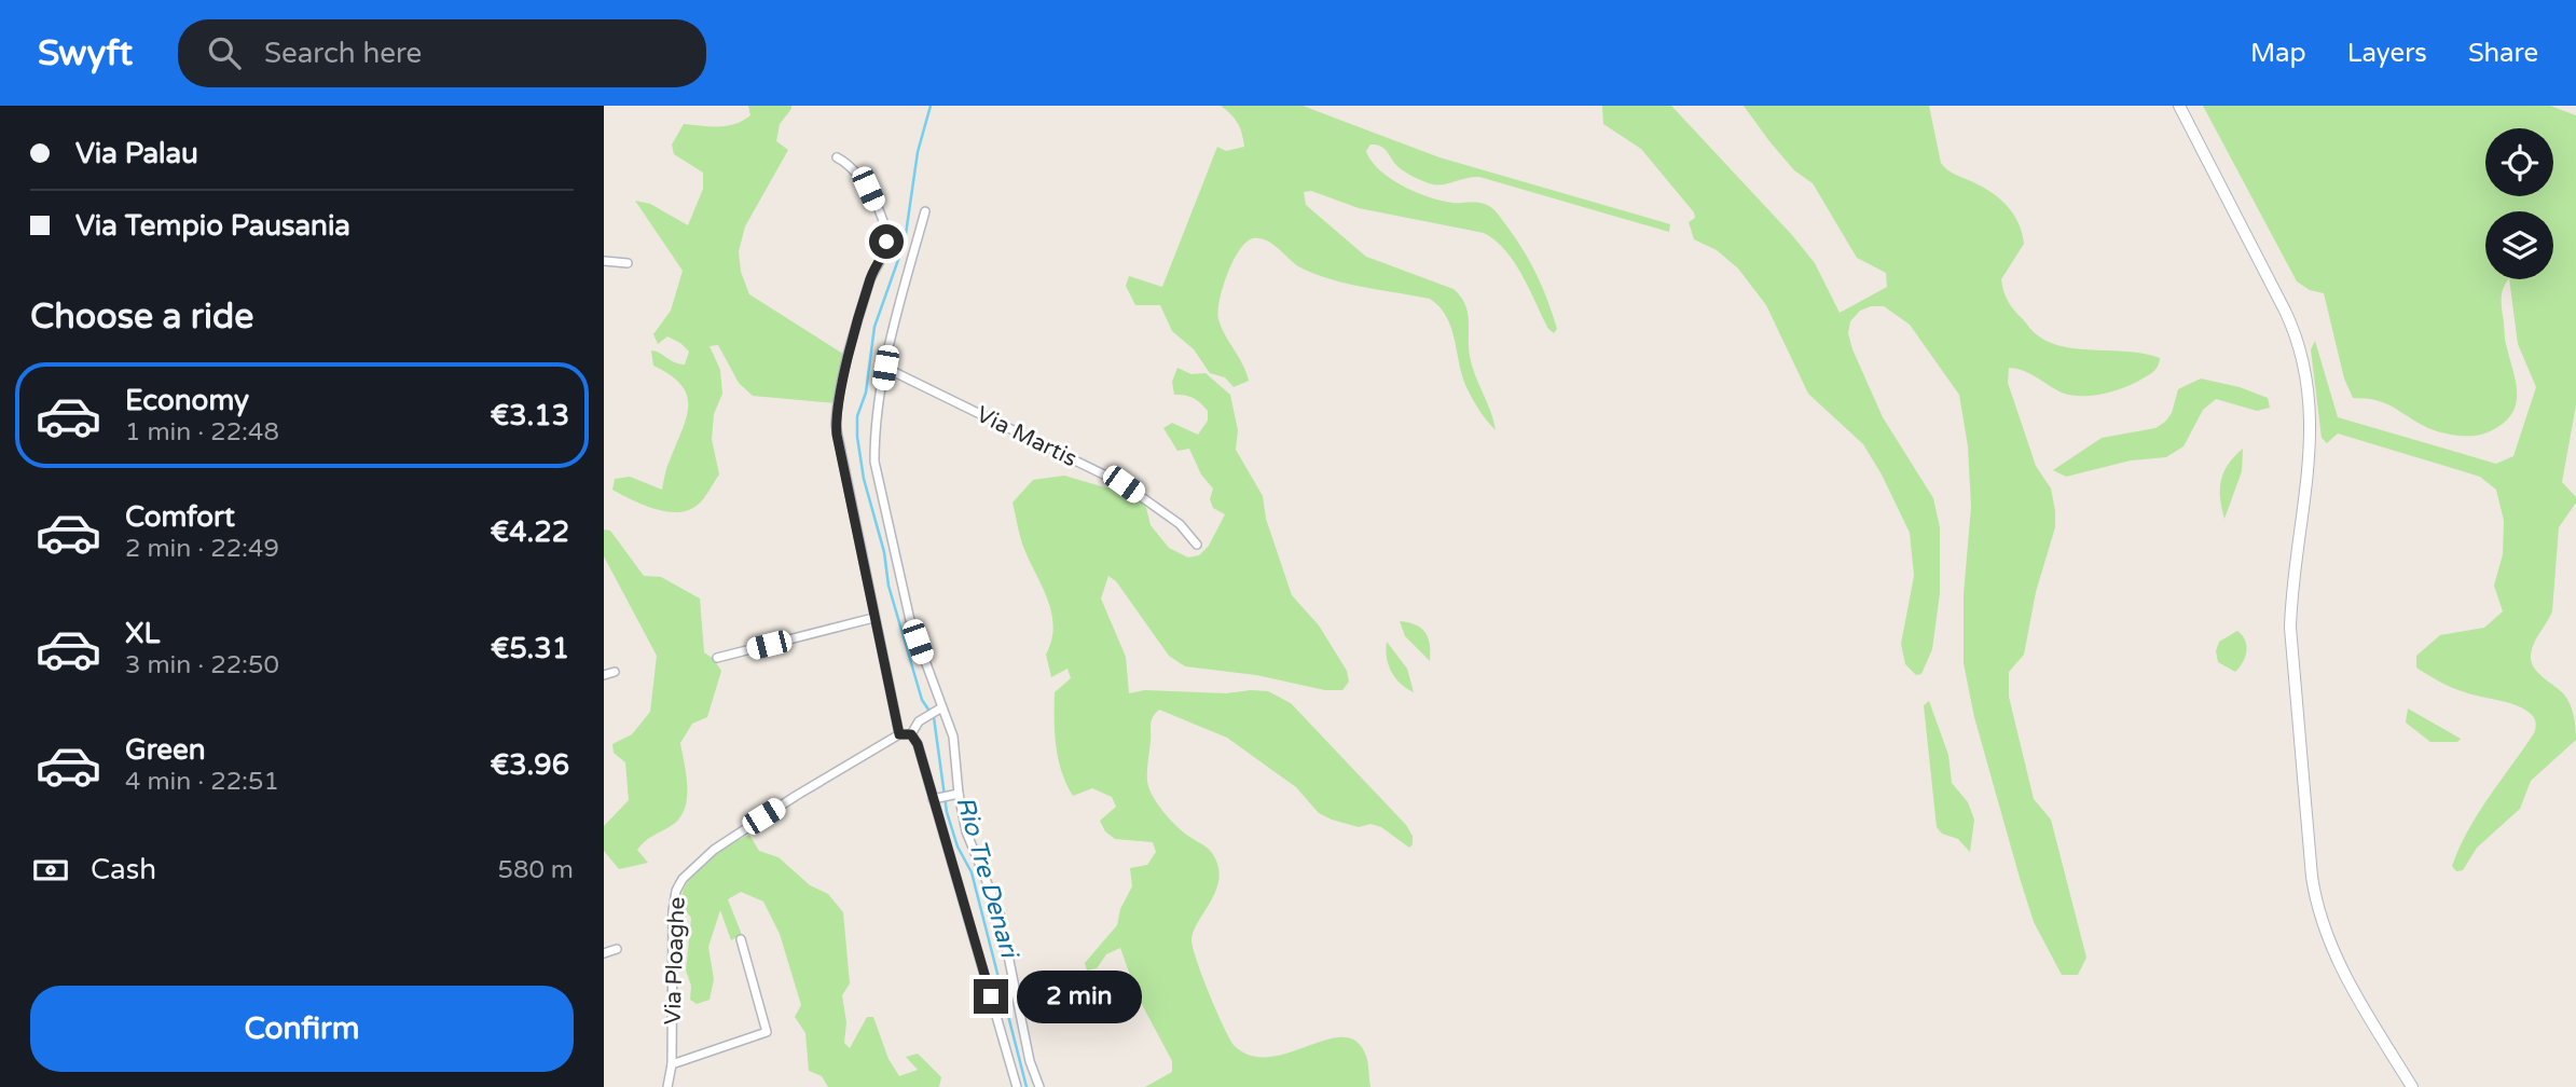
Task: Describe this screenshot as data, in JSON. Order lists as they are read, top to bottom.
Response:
{
  "streets": {
    "street": ["Via Martis", "Via Ploaghe"]
  },
  "water": ["Rio Tre Denari"],
  "page": {
    "header": "Swyft",
    "search": "Search here",
    "nav": ["Map", "Layers", "Share"],
    "banner": ["Via Palau", "Via Tempio Pausania"],
    "heading": "Choose a ride",
    "list": [
      {
        "name": "Economy",
        "note": "1 min · 22:48",
        "value": "€3.13"
      },
      {
        "name": "Comfort",
        "note": "2 min · 22:49",
        "value": "€4.22"
      },
      {
        "name": "XL",
        "note": "3 min · 22:50",
        "value": "€5.31"
      },
      {
        "name": "Green",
        "note": "4 min · 22:51",
        "value": "€3.96"
      }
    ],
    "pay": ["Cash", "580 m"],
    "buttons": "Confirm",
    "bubble": "2 min"
  }
}
